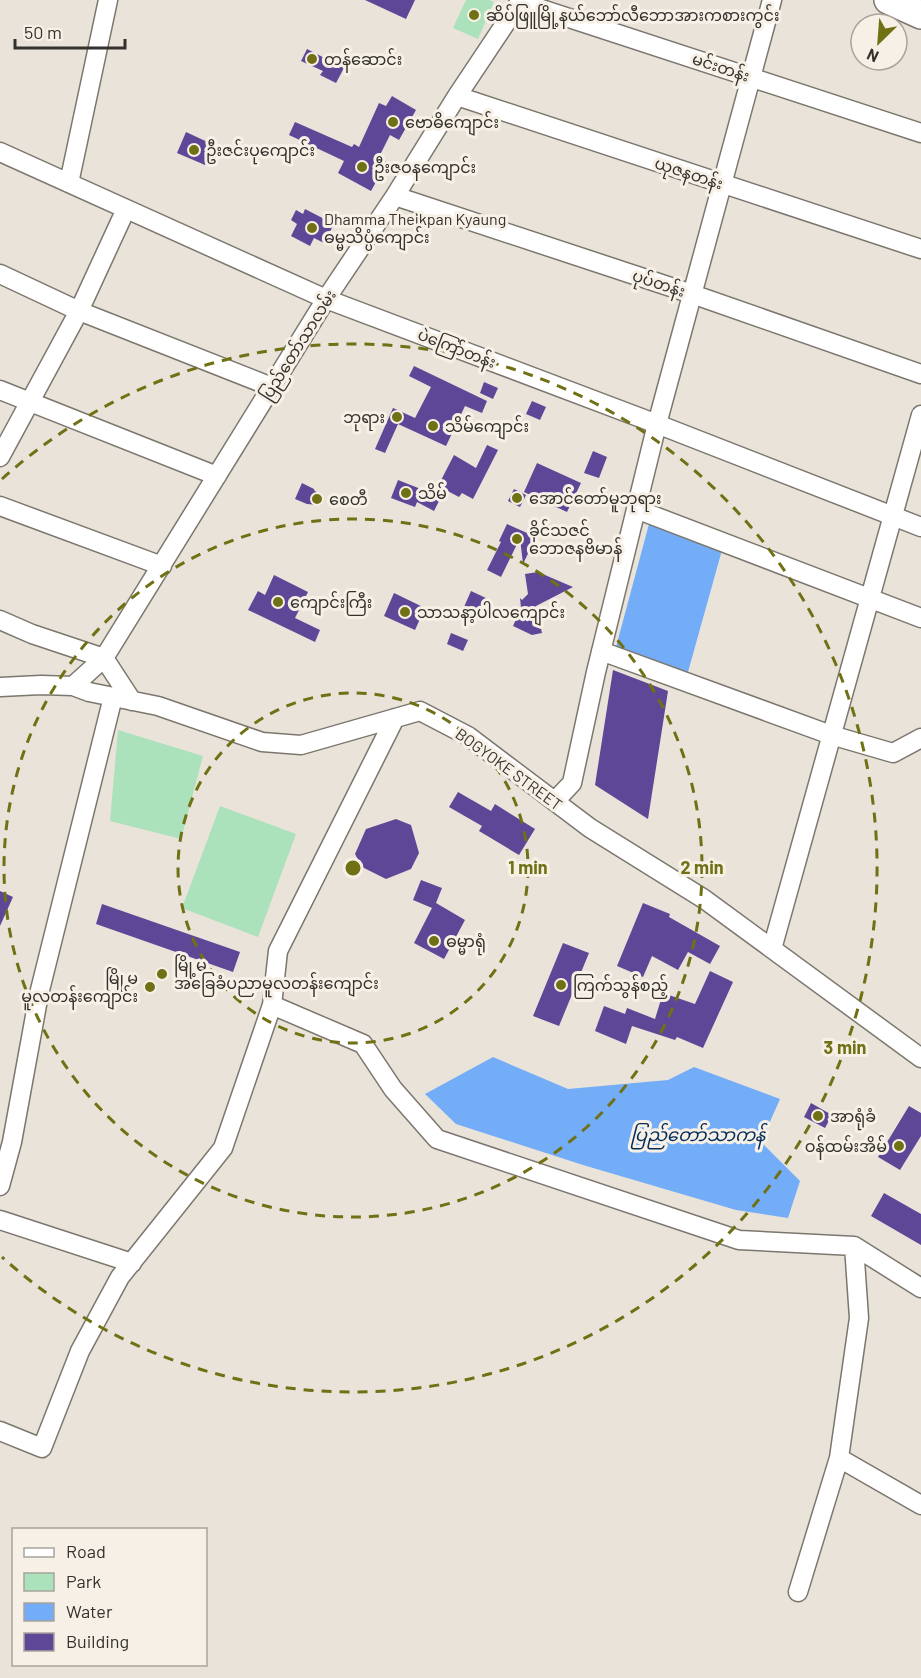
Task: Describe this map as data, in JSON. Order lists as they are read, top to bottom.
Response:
{
  "streets": {
    "street": [
      "မင်းတန်း",
      "ယုဇနတန်း",
      "ပုပ်တန်း",
      "ပြည်တော်သာလမ်း",
      "ပဲကြော်တန်း",
      "BOGYOKE STREET"
    ]
  },
  "crossings": [
    ["မင်းတန်း", "ပြည်တော်သာလမ်း"],
    ["ယုဇနတန်း", "ပြည်တော်သာလမ်း"],
    ["ပုပ်တန်း", "ပြည်တော်သာလမ်း"],
    ["ပြည်တော်သာလမ်း", "ပဲကြော်တန်း"],
    ["ပြည်တော်သာလမ်း", "BOGYOKE STREET"]
  ],
  "water": ["ပြည်တော်သာကန်"],
  "places": [
    "ဆိပ်ဖြူမြို့နယ်ဘော်လီဘောအားကစားကွင်း",
    "တန်ဆောင်း",
    "ဗောဓိကျောင်း",
    "ဦးဇင်းပုကျောင်း",
    "ဦးဇဝနကျောင်း",
    "Dhamma Theikpan Kyaung ဓမ္မသိပ္ပံကျောင်း",
    "ဘုရား",
    "သိမ်ကျောင်း",
    "သိမ်",
    "အောင်တော်မူဘုရား",
    "စေတီ",
    "ခိုင်သဇင် ဘောဇနဗိမာန်",
    "ကျောင်းကြီး",
    "သာသနာ့ပါလကျောင်း",
    "ဓမ္မာရုံ",
    "မြို့မ အခြေခံပညာမူလတန်းကျောင်း",
    "ကြက်သွန်စည့်",
    "မြို့မ မူလတန်းကျောင်း",
    "အာရုံခံ",
    "ဝန်ထမ်းအိမ်"
  ],
  "legend": [
    "Road",
    "Park",
    "Water",
    "Building"
  ],
  "scale_bar": "50 m",
  "north": "bottom left",
  "rings": ["1 min", "2 min", "3 min"]
}
